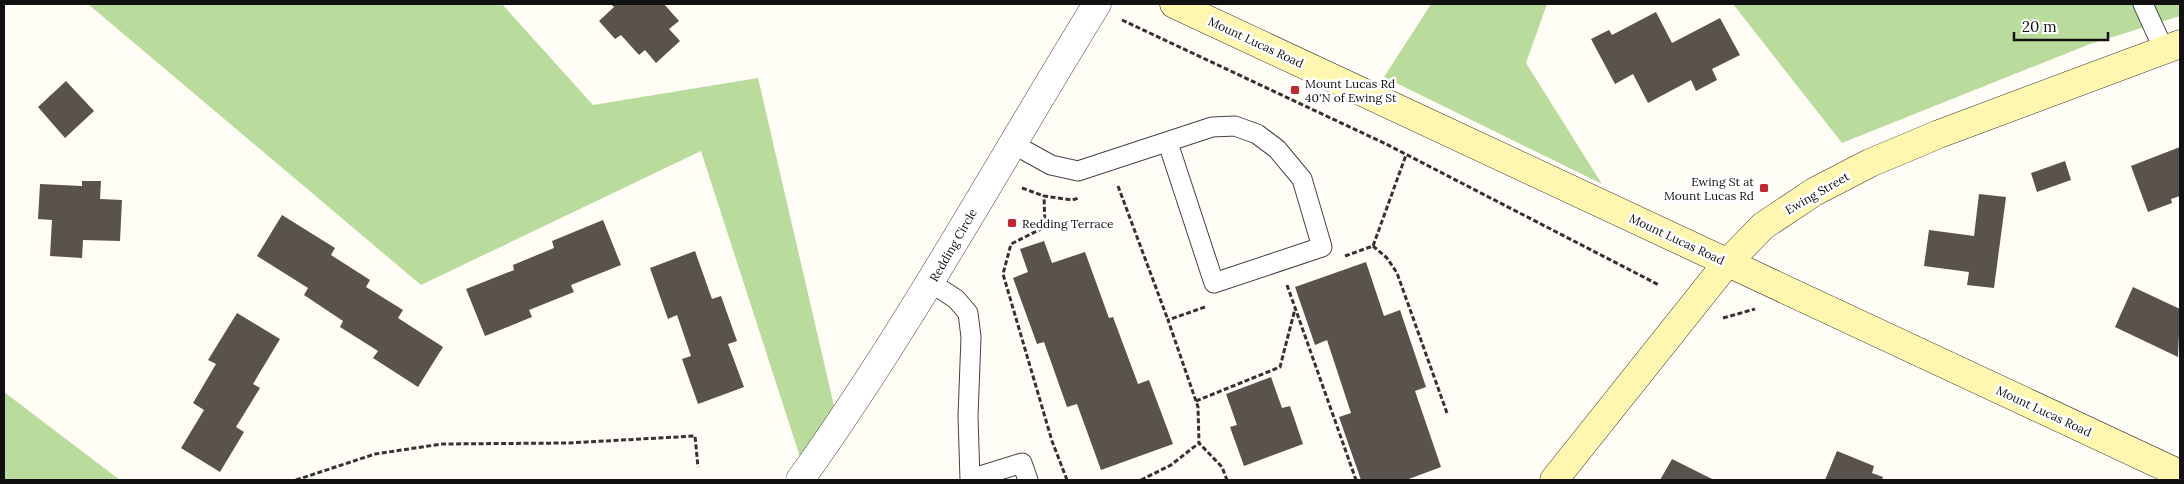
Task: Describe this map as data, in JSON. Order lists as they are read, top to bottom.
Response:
{
  "streets": {
    "street": ["Mount Lucas Road", "Ewing Street", "Redding Circle"]
  },
  "crossings": [
    ["Mount Lucas Road", "Ewing Street"]
  ],
  "places": {
    "transit": ["Mount Lucas Rd 40'N of Ewing St", "Ewing St at Mount Lucas Rd", "Redding Terrace"]
  },
  "scale_bar": "20 m"
}
